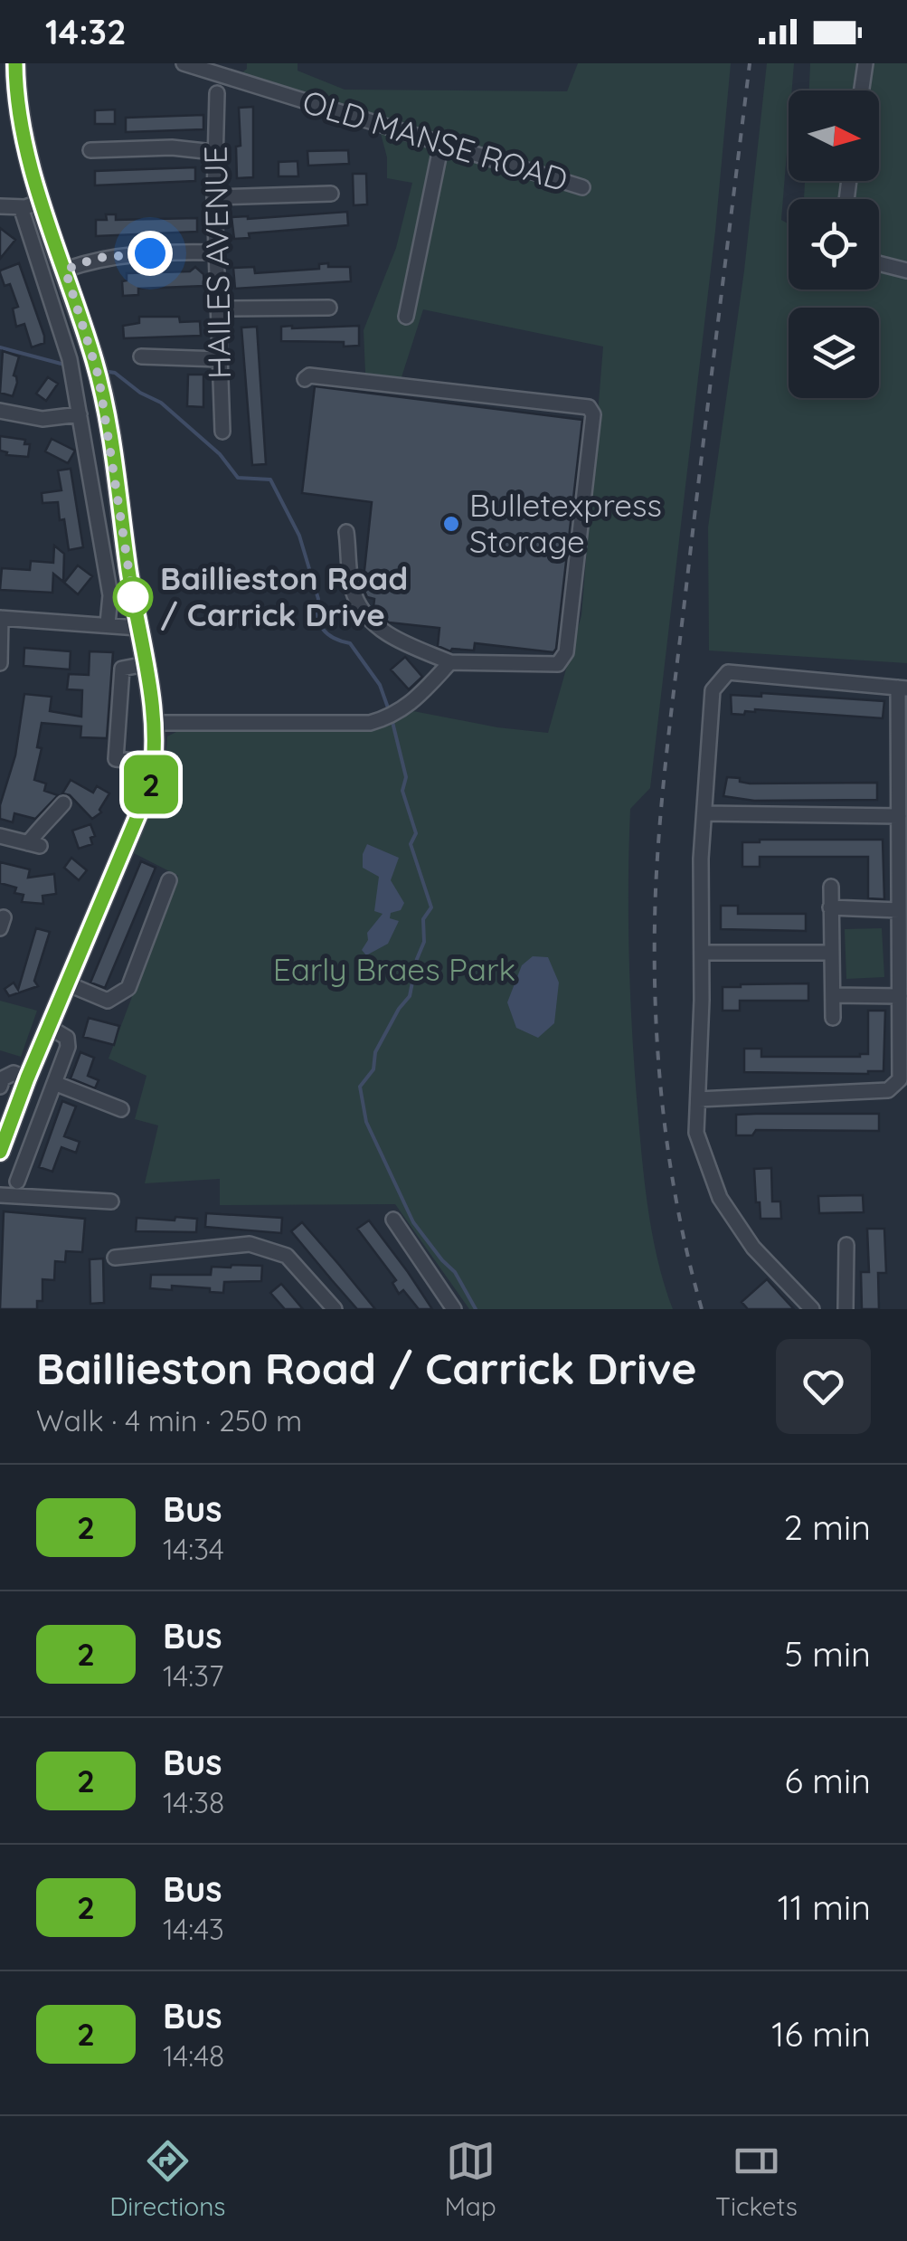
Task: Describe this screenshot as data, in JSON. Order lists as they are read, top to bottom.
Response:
{
  "streets": {
    "street": ["OLD MANSE ROAD", "HAILES AVENUE"]
  },
  "parks": ["Early Braes Park"],
  "places": ["Bulletexpress Storage", "Baillieston Road / Carrick Drive"],
  "lines": ["bus line 2"],
  "north": "right",
  "page": {
    "status": "14:32",
    "on_map": "2",
    "heading": ["Baillieston Road / Carrick Drive", "Walk · 4 min · 250 m"],
    "list": [
      {
        "mark": "2",
        "name": "Bus",
        "note": "14:34",
        "value": "2 min"
      },
      {
        "mark": "2",
        "name": "Bus",
        "note": "14:37",
        "value": "5 min"
      },
      {
        "mark": "2",
        "name": "Bus",
        "note": "14:38",
        "value": "6 min"
      },
      {
        "mark": "2",
        "name": "Bus",
        "note": "14:43",
        "value": "11 min"
      },
      {
        "mark": "2",
        "name": "Bus",
        "note": "14:48",
        "value": "16 min"
      }
    ],
    "tabs": ["Directions", "Map", "Tickets"]
  }
}
